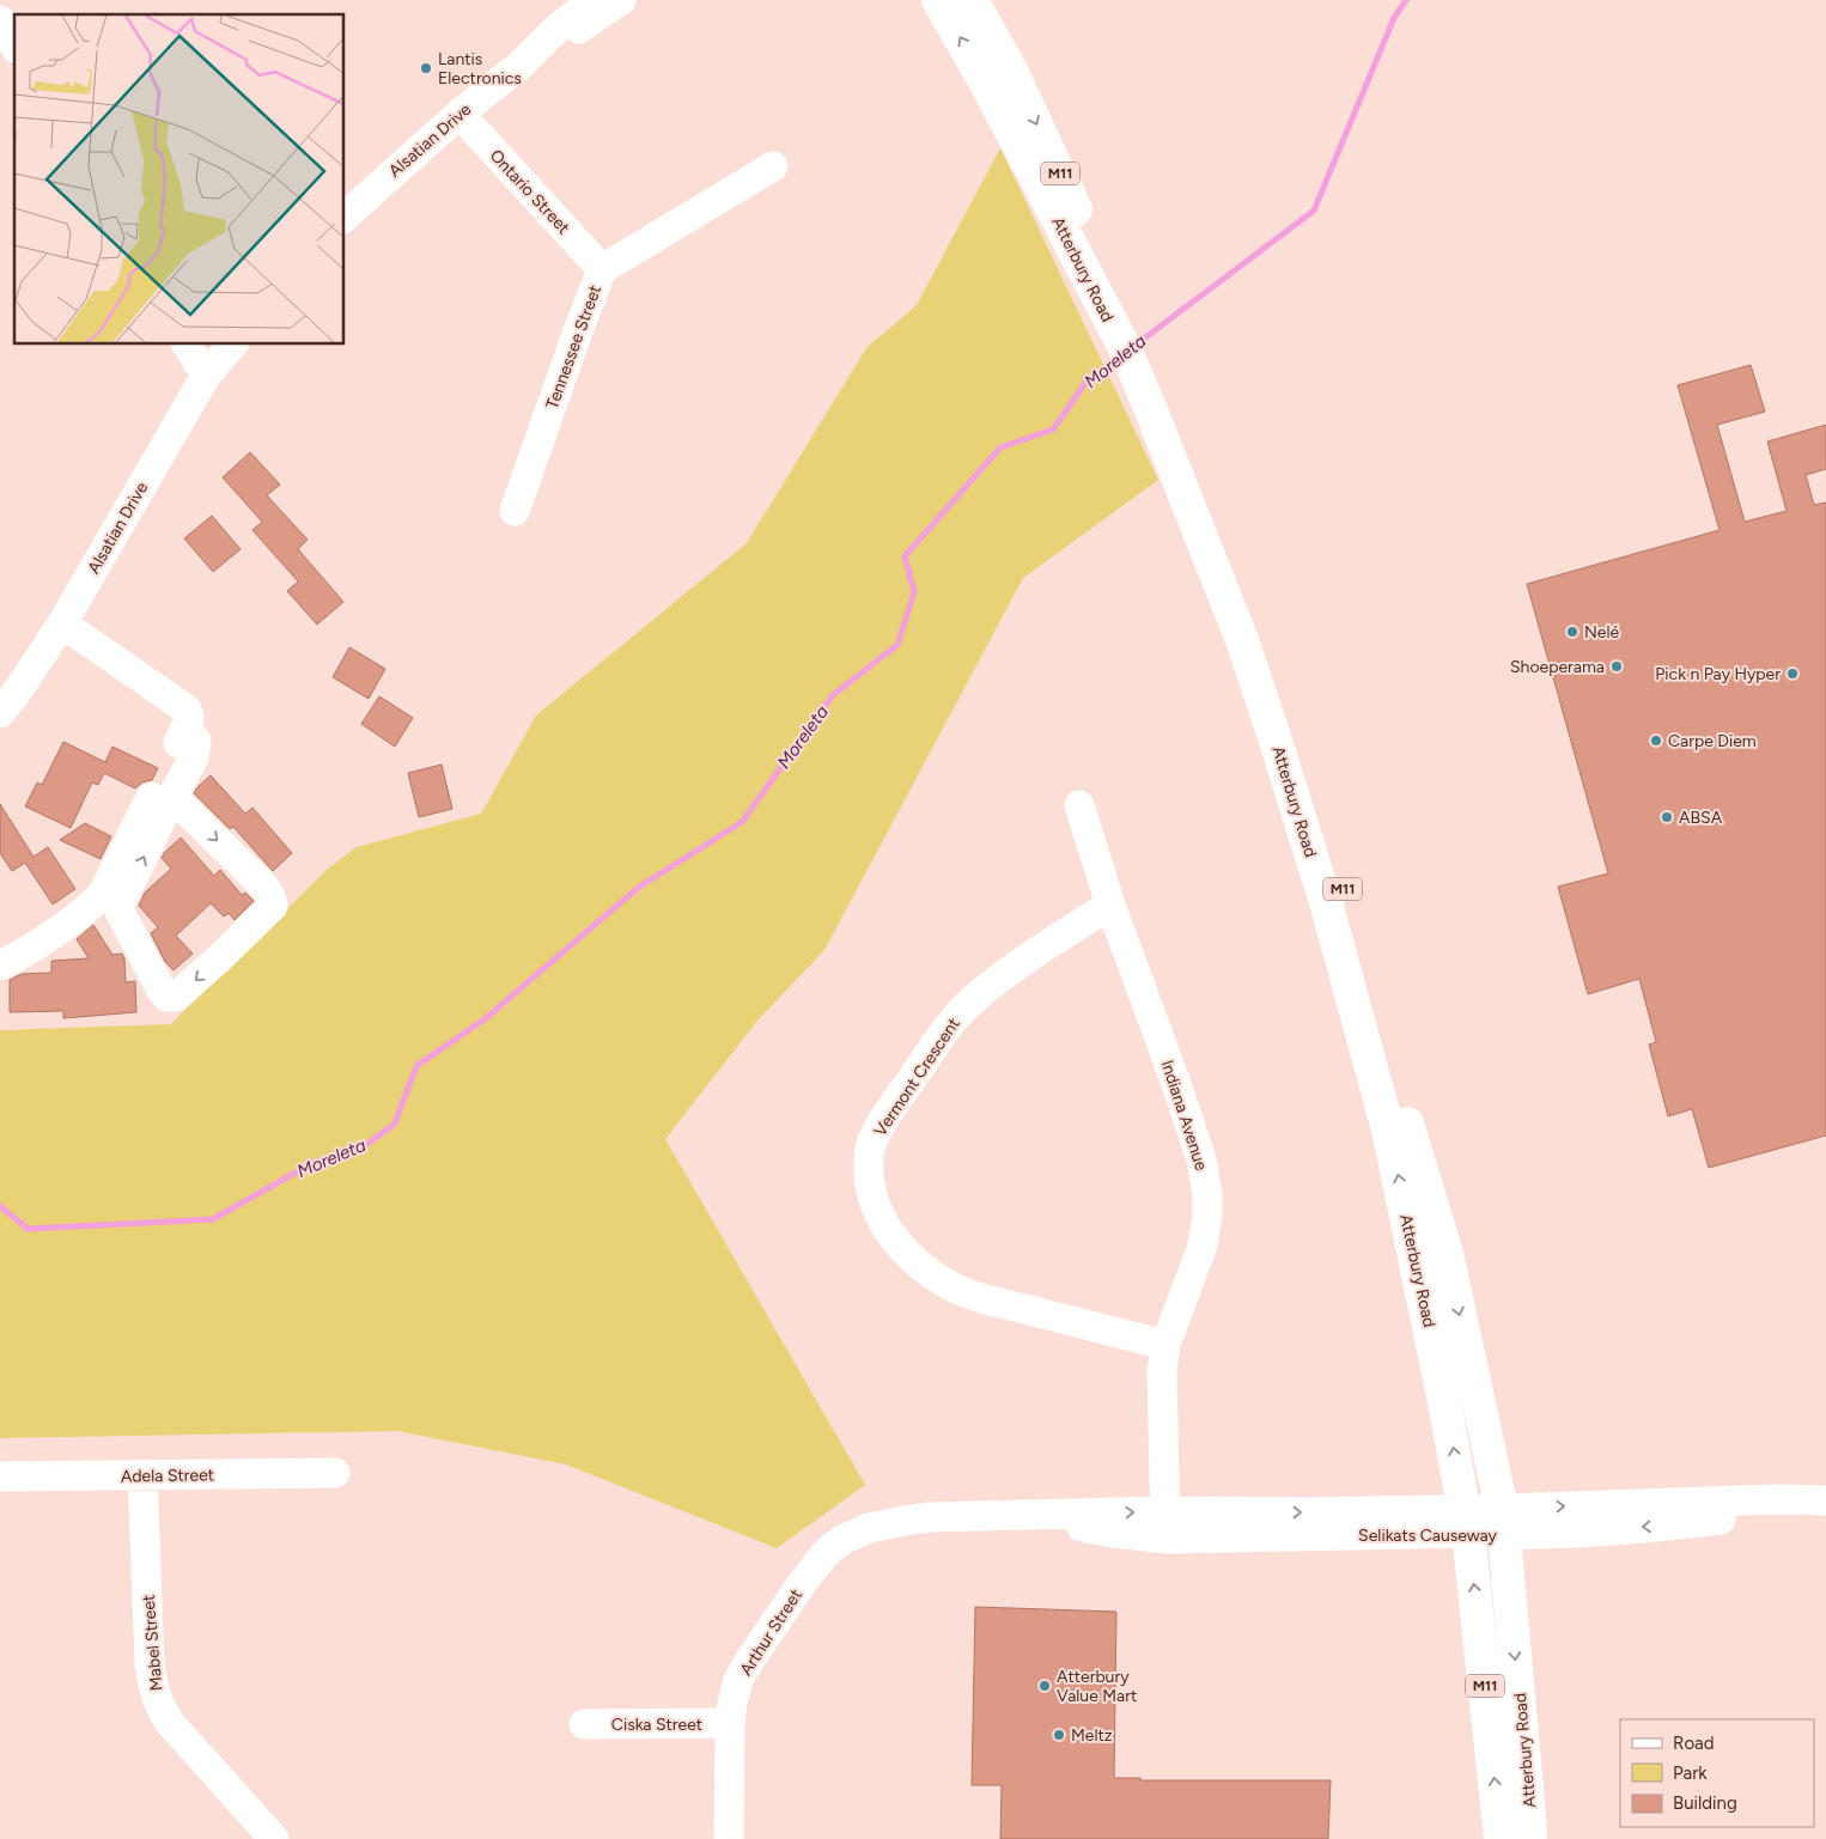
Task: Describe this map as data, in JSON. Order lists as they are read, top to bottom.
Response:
{
  "streets": {
    "main road": ["M11", "Atterbury Road"],
    "street": [
      "Alsatian Drive",
      "Ontario Street",
      "Tennessee Street",
      "Vermont Crescent",
      "Indiana Avenue",
      "Adela Street",
      "Selikats Causeway",
      "Arthur Street",
      "Mabel Street",
      "Ciska Street"
    ]
  },
  "crossings": [
    ["Alsatian Drive", "Ontario Street"],
    ["Ontario Street", "Tennessee Street"],
    ["Atterbury Road", "Selikats Causeway"],
    ["Vermont Crescent", "Indiana Avenue"],
    ["Indiana Avenue", "Selikats Causeway"],
    ["Adela Street", "Mabel Street"],
    ["Selikats Causeway", "Arthur Street"],
    ["Arthur Street", "Ciska Street"]
  ],
  "water": ["Moreleta"],
  "places": [
    "Lantis Electronics",
    "Nelé",
    "Shoeperama",
    "Pick n Pay Hyper",
    "Carpe Diem",
    "ABSA",
    "Atterbury Value Mart",
    "Meltz"
  ],
  "legend": ["Road", "Park", "Building"]
}
